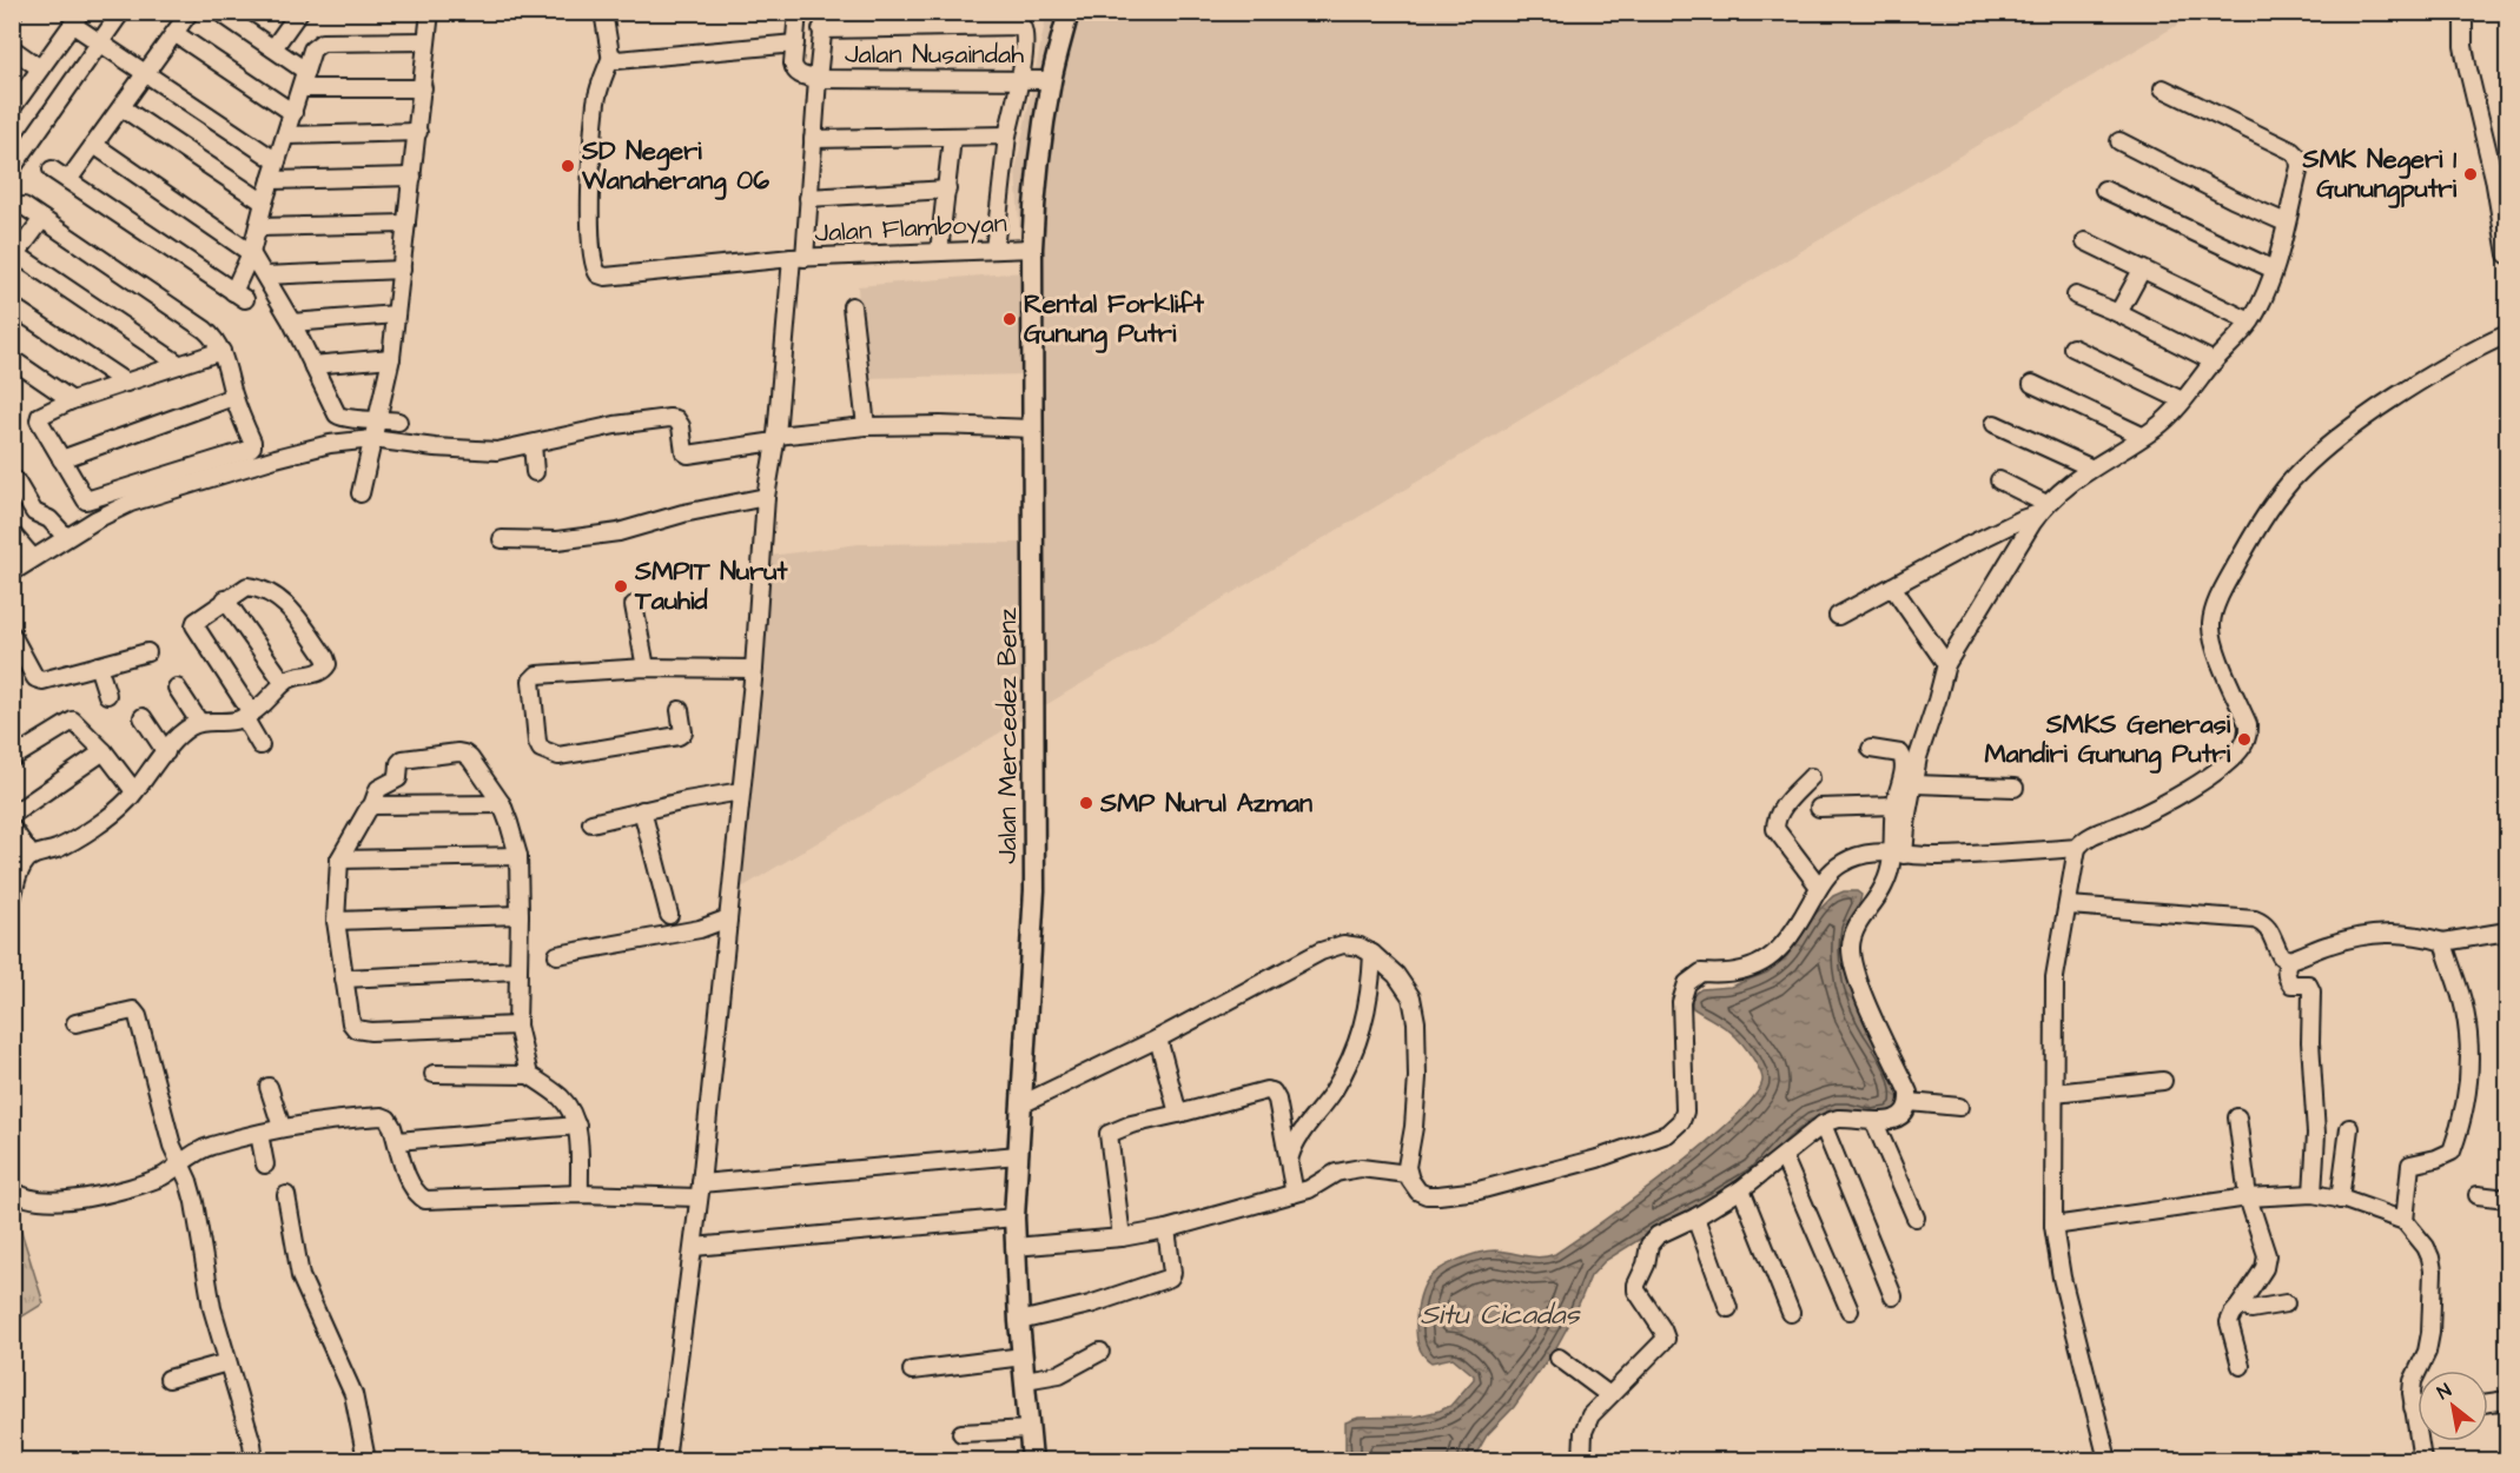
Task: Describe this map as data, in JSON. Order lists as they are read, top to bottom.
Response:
{
  "streets": {
    "main road": ["Jalan Mercedez Benz"],
    "street": ["Jalan Nusaindah", "Jalan Flamboyan"]
  },
  "crossings": [
    ["Jalan Nusaindah", "Jalan Mercedez Benz"],
    ["Jalan Flamboyan", "Jalan Mercedez Benz"]
  ],
  "water": ["Situ Cicadas"],
  "places": [
    "SD Negeri Wanaherang 06",
    "SMK Negeri 1 Gunungputri",
    "Rental Forklift Gunung Putri",
    "SMPIT Nurut Tauhid",
    "SMKS Generasi Mandiri Gunung Putri",
    "SMP Nurul Azman"
  ],
  "north": "top left"
}
